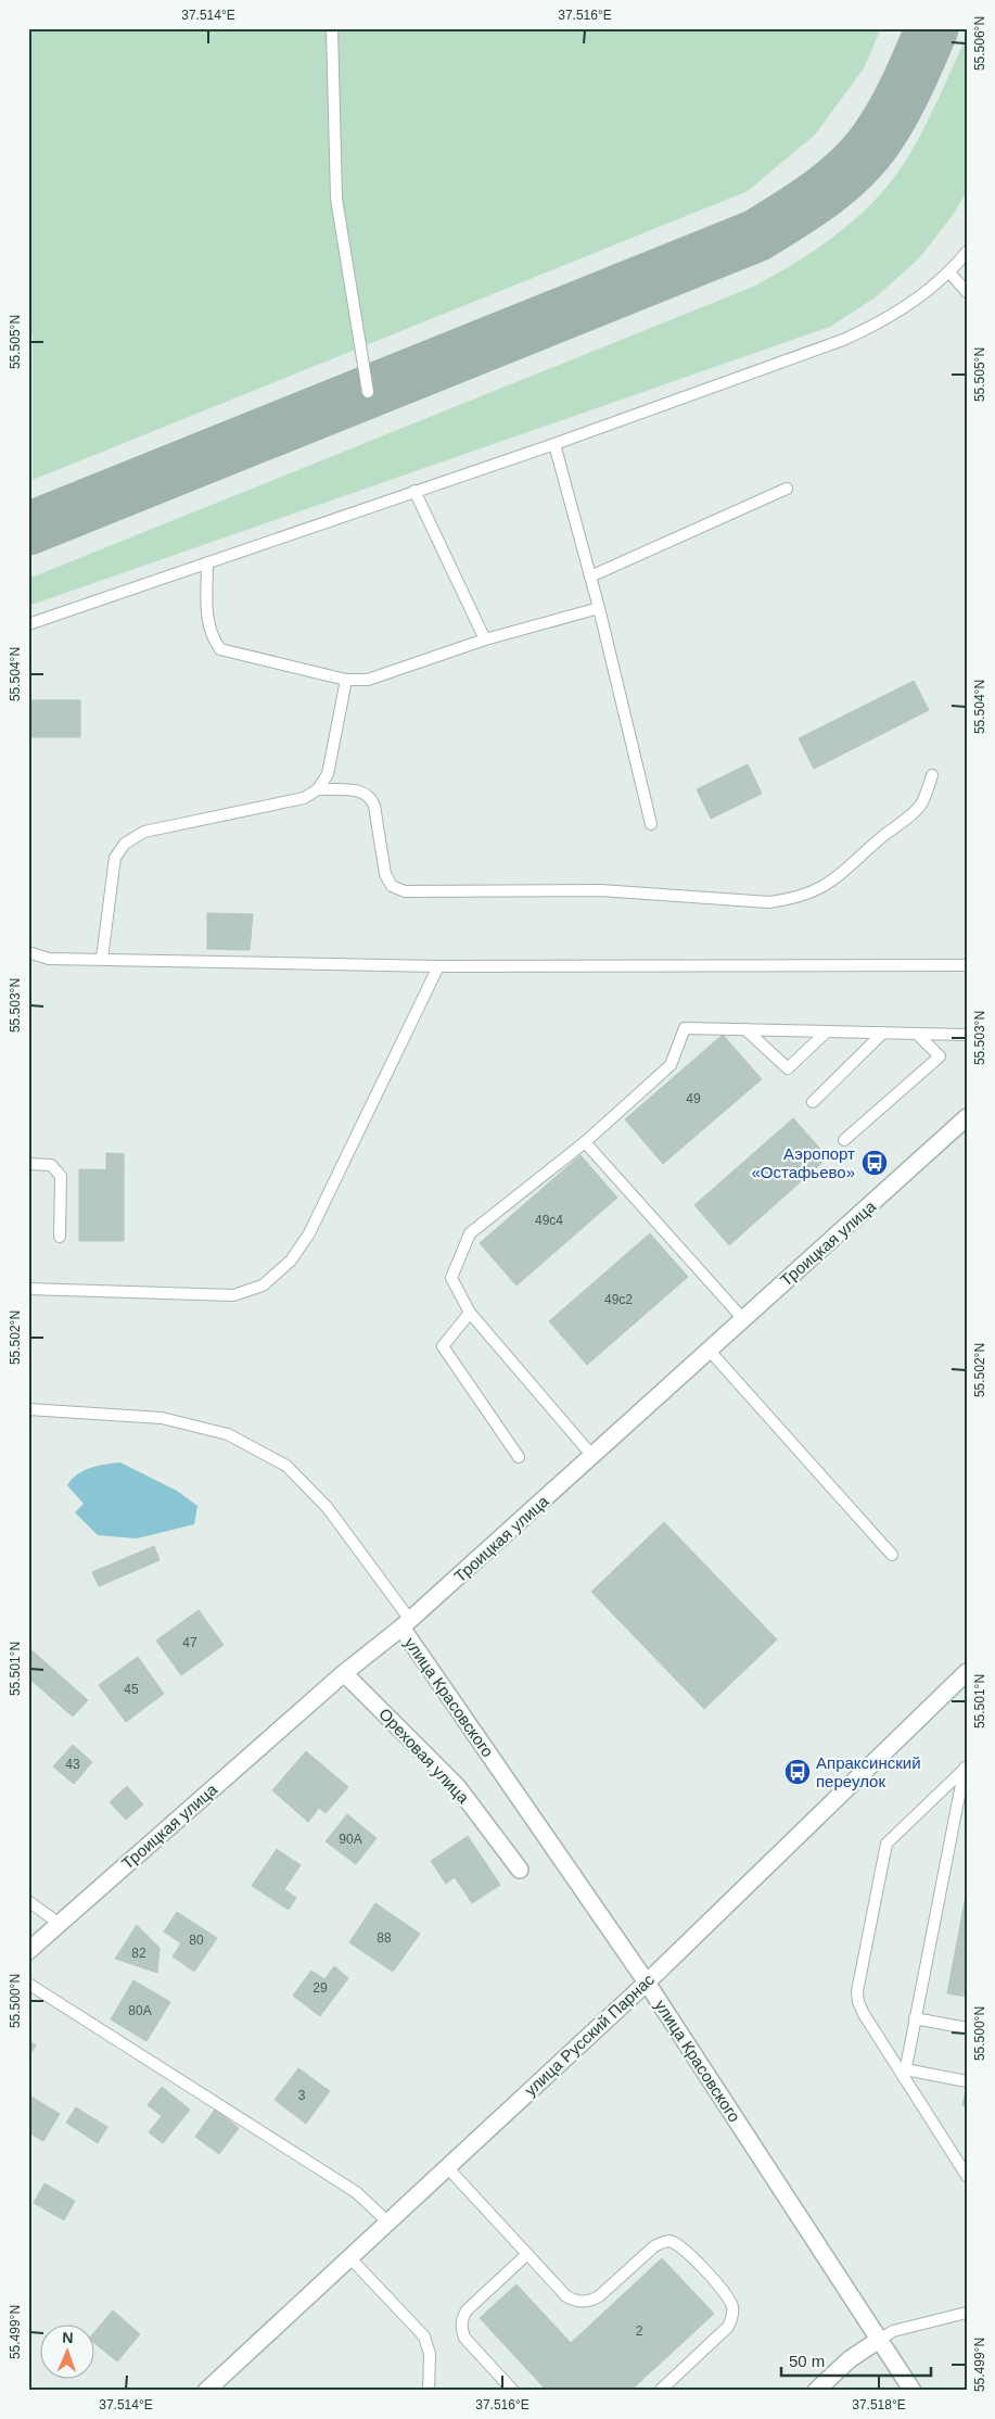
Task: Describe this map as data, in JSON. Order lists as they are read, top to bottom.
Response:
{
  "streets": {
    "street": [
      "Троицкая улица",
      "улица Красовского",
      "Ореховая улица",
      "улица Русский Парнас"
    ]
  },
  "crossings": [
    ["Троицкая улица", "улица Красовского"],
    ["Троицкая улица", "Ореховая улица"],
    ["улица Красовского", "улица Русский Парнас"]
  ],
  "places": {
    "bus stop": ["Аэропорт «Остафьево»", "Апраксинский переулок"]
  },
  "house_numbers": [
    "49",
    "49с4",
    "49с2",
    "47",
    "45",
    "43",
    "90А",
    "88",
    "80",
    "82",
    "29",
    "80А",
    "3",
    "2"
  ],
  "scale_bar": "50 m",
  "north": "top",
  "coordinates": [
    "37.514°E",
    "37.516°E",
    "55.506°N",
    "55.505°N",
    "55.504°N",
    "55.503°N",
    "55.502°N",
    "55.501°N",
    "55.500°N",
    "55.499°N",
    "37.518°E"
  ]
}
